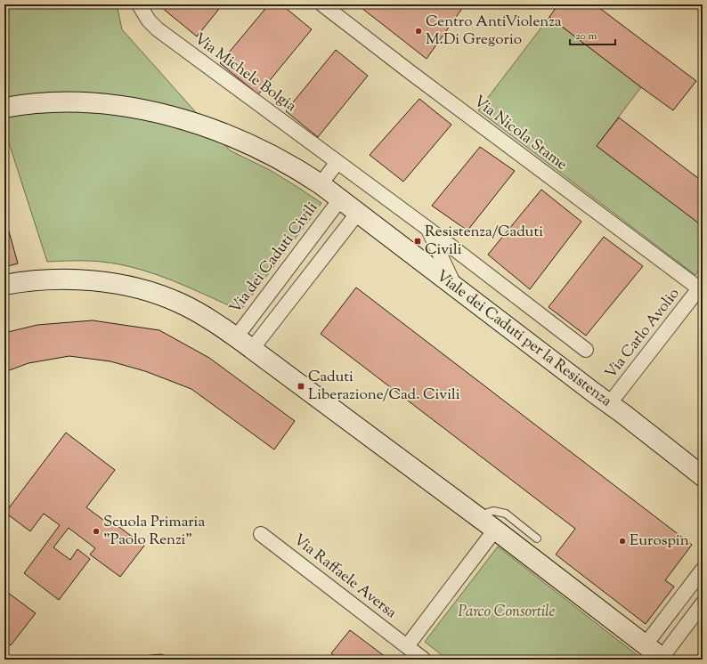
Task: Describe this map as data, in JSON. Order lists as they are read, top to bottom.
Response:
{
  "streets": {
    "street": [
      "Via Michele Bolgia",
      "Via Nicola Stame",
      "Via dei Caduti Civili",
      "Via Carlo Avolio",
      "Viale dei Caduti per la Resistenza",
      "Via Raffaele Aversa"
    ]
  },
  "crossings": [
    ["Via Michele Bolgia", "Viale dei Caduti per la Resistenza"],
    ["Via Nicola Stame", "Via Carlo Avolio"],
    ["Via dei Caduti Civili", "Viale dei Caduti per la Resistenza"],
    ["Via Carlo Avolio", "Viale dei Caduti per la Resistenza"]
  ],
  "parks": ["Parco Consortile"],
  "places": {
    "other": ["Centro AntiViolenza M.Di Gregorio", "Scuola Primaria \"Paolo Renzi\"", "Eurospin"],
    "transit": ["Resistenza/Caduti Civili", "Caduti Liberazione/Cad. Civili"]
  },
  "scale_bar": "20 m"
}
